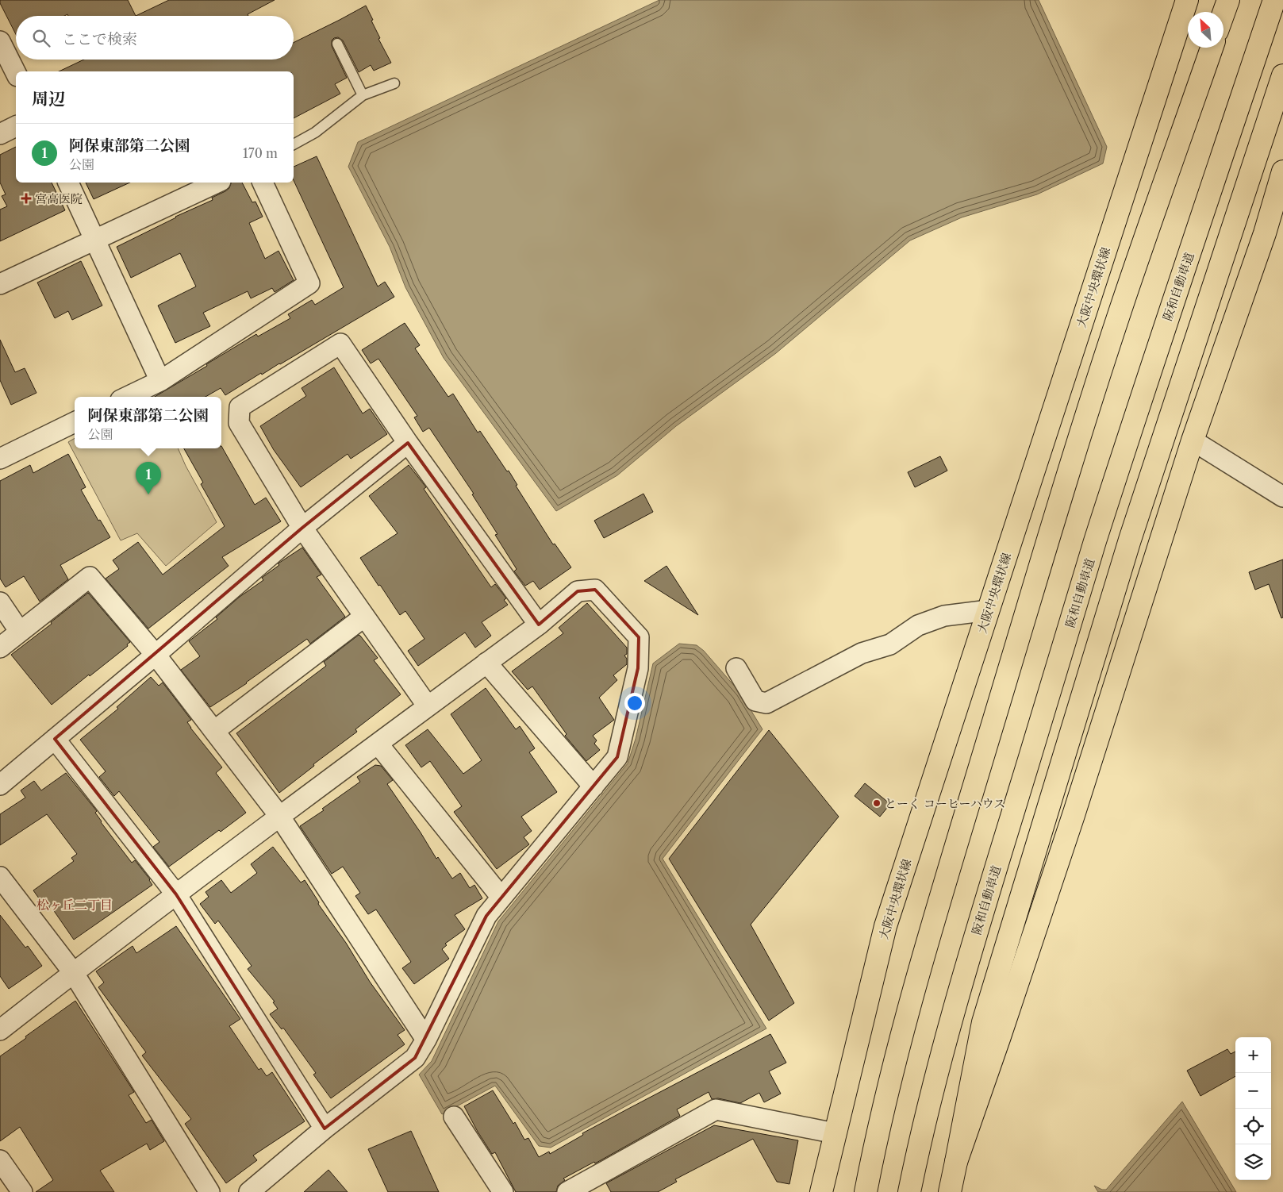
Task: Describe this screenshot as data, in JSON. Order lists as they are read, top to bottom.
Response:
{
  "streets": {
    "main road": ["阪和自動車道", "大阪中央環状線"]
  },
  "districts": ["松ヶ丘二丁目"],
  "places": {
    "health": ["宮高医院"],
    "other": ["とーく コーヒーハウス"]
  },
  "north": "top left",
  "page": {
    "search": "ここで検索",
    "heading": "周辺",
    "list": [
      {
        "mark": "1",
        "name": "阿保東部第二公園",
        "note": "公園",
        "value": "170 m"
      }
    ],
    "popup": ["阿保東部第二公園", "公園"],
    "pins": "1",
    "map_buttons": ["+", "−"]
  }
}
